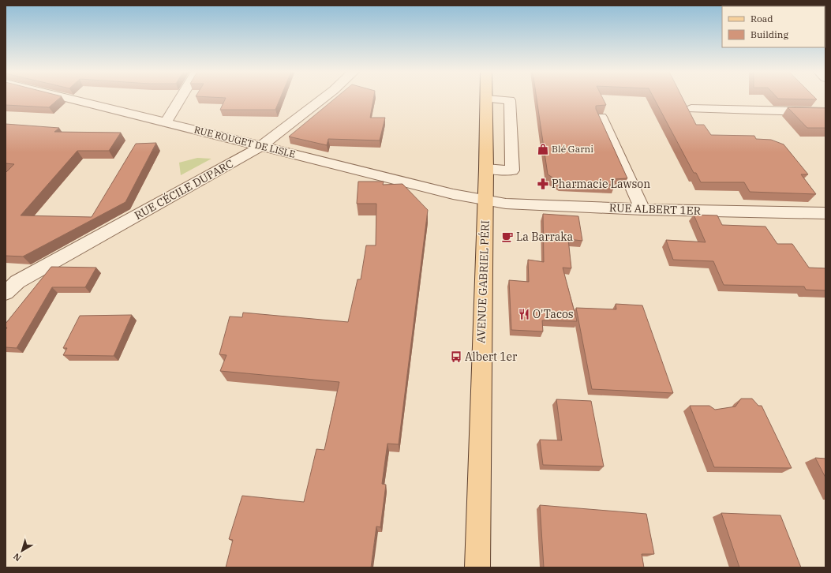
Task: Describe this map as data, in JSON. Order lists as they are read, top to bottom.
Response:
{
  "streets": {
    "main road": ["AVENUE GABRIEL PÉRI"],
    "street": ["RUE ROUGET DE LISLE", "RUE CÉCILE DUPARC", "RUE ALBERT 1ER"]
  },
  "crossings": [
    ["RUE ROUGET DE LISLE", "RUE CÉCILE DUPARC"],
    ["RUE ROUGET DE LISLE", "RUE ALBERT 1ER"],
    ["RUE ROUGET DE LISLE", "AVENUE GABRIEL PÉRI"],
    ["RUE ALBERT 1ER", "AVENUE GABRIEL PÉRI"]
  ],
  "places": {
    "shop": ["Blé Garni"],
    "pharmacy": ["Pharmacie Lawson"],
    "cafe": ["La Barraka"],
    "restaurant": ["O'Tacos"],
    "bus stop": ["Albert 1er"]
  },
  "legend": ["Road", "Building"],
  "north": "bottom left"
}
